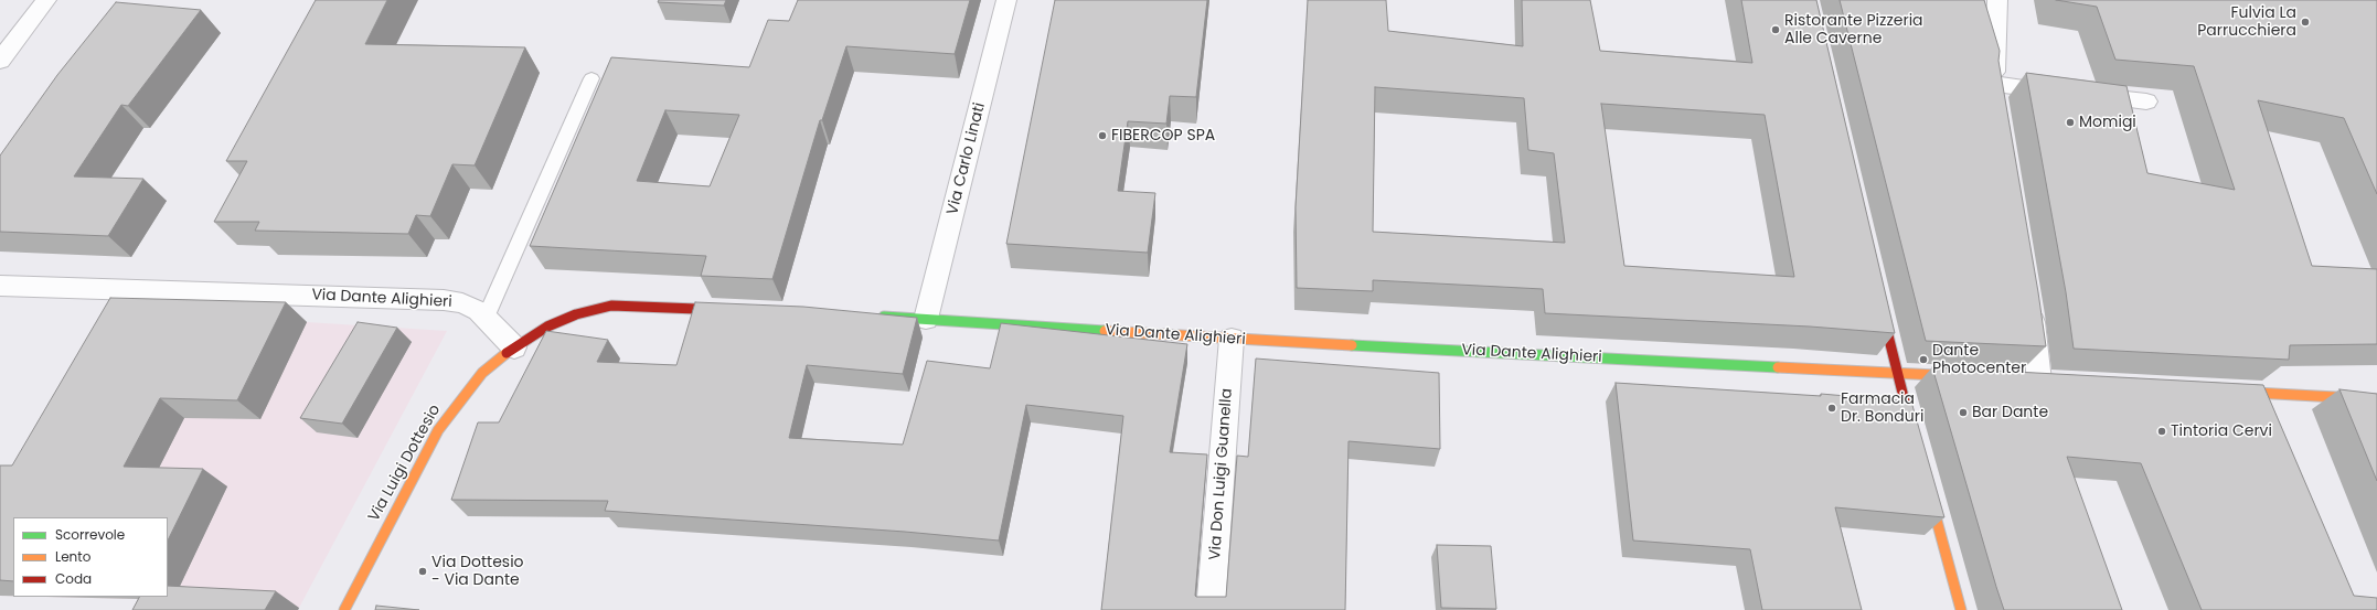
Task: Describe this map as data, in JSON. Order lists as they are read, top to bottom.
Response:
{
  "streets": {
    "main road": ["Via Dante Alighieri", "Via Luigi Dottesio"],
    "street": ["Via Carlo Linati", "Via Don Luigi Guanella"]
  },
  "crossings": [
    ["Via Carlo Linati", "Via Dante Alighieri"],
    ["Via Dante Alighieri", "Via Luigi Dottesio"],
    ["Via Dante Alighieri", "Via Don Luigi Guanella"]
  ],
  "places": [
    "Fulvia La Parrucchiera",
    "Ristorante Pizzeria Alle Caverne",
    "Momigi",
    "FIBERCOP SPA",
    "Dante Photocenter",
    "Farmacia Dr. Bonduri",
    "Bar Dante",
    "Tintoria Cervi",
    "Via Dottesio - Via Dante"
  ],
  "legend": ["Scorrevole", "Lento", "Coda"]
}
